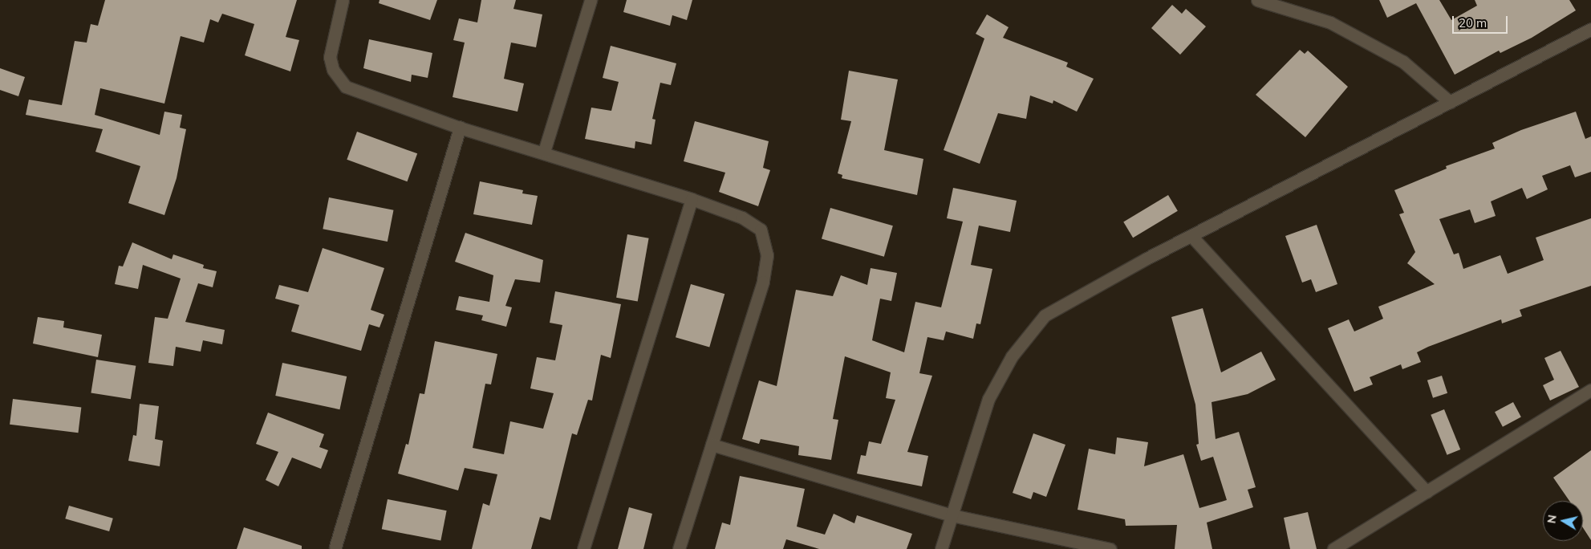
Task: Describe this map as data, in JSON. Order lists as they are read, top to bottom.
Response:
{
  "scale_bar": "20 m",
  "north": "left"
}
